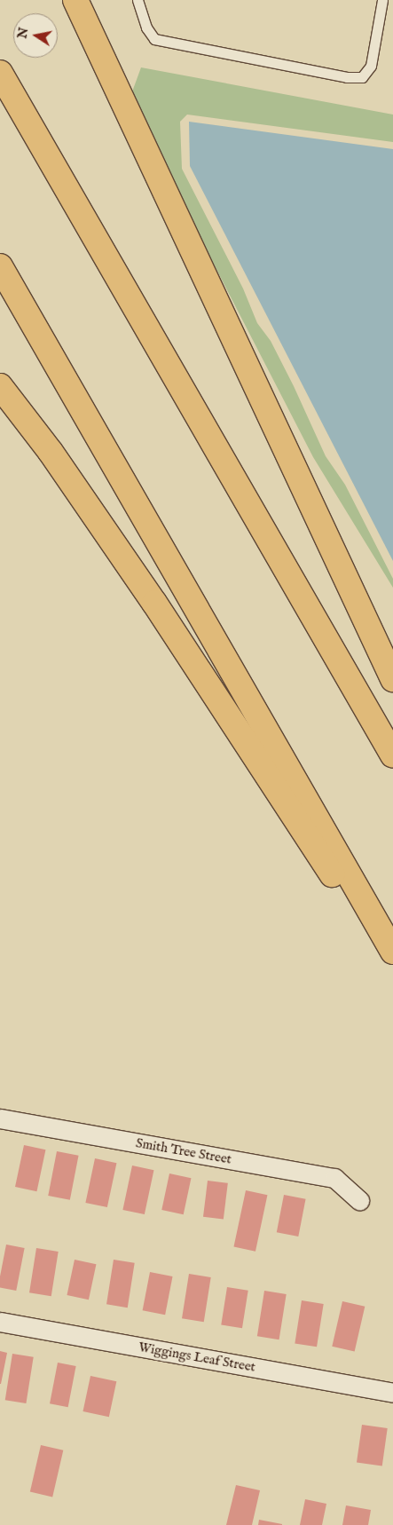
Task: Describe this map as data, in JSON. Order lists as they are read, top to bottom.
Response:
{
  "streets": {
    "street": ["Smith Tree Street", "Wiggings Leaf Street"]
  },
  "north": "left"
}
